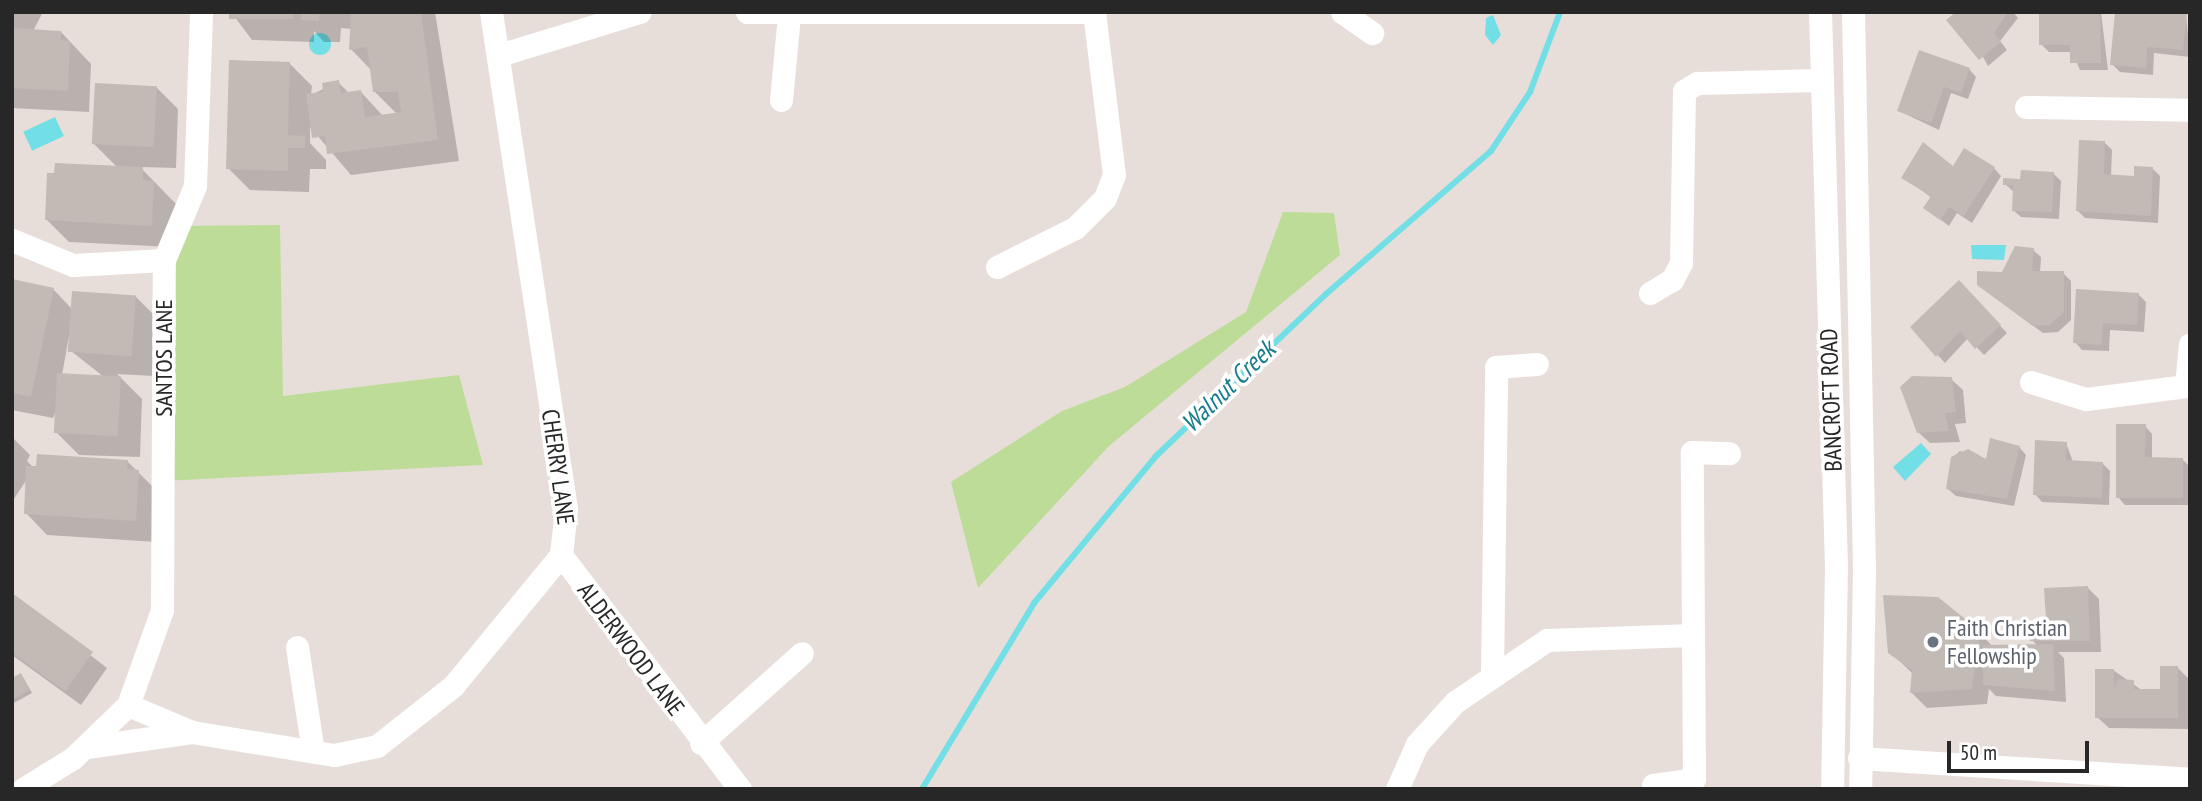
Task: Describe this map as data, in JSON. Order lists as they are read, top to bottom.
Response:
{
  "streets": {
    "street": [
      "SANTOS LANE",
      "BANCROFT ROAD",
      "CHERRY LANE",
      "ALDERWOOD LANE"
    ]
  },
  "crossings": [
    ["SANTOS LANE", "CHERRY LANE"],
    ["CHERRY LANE", "ALDERWOOD LANE"]
  ],
  "water": ["Walnut Creek"],
  "places": ["Faith Christian Fellowship"],
  "scale_bar": "50 m"
}
